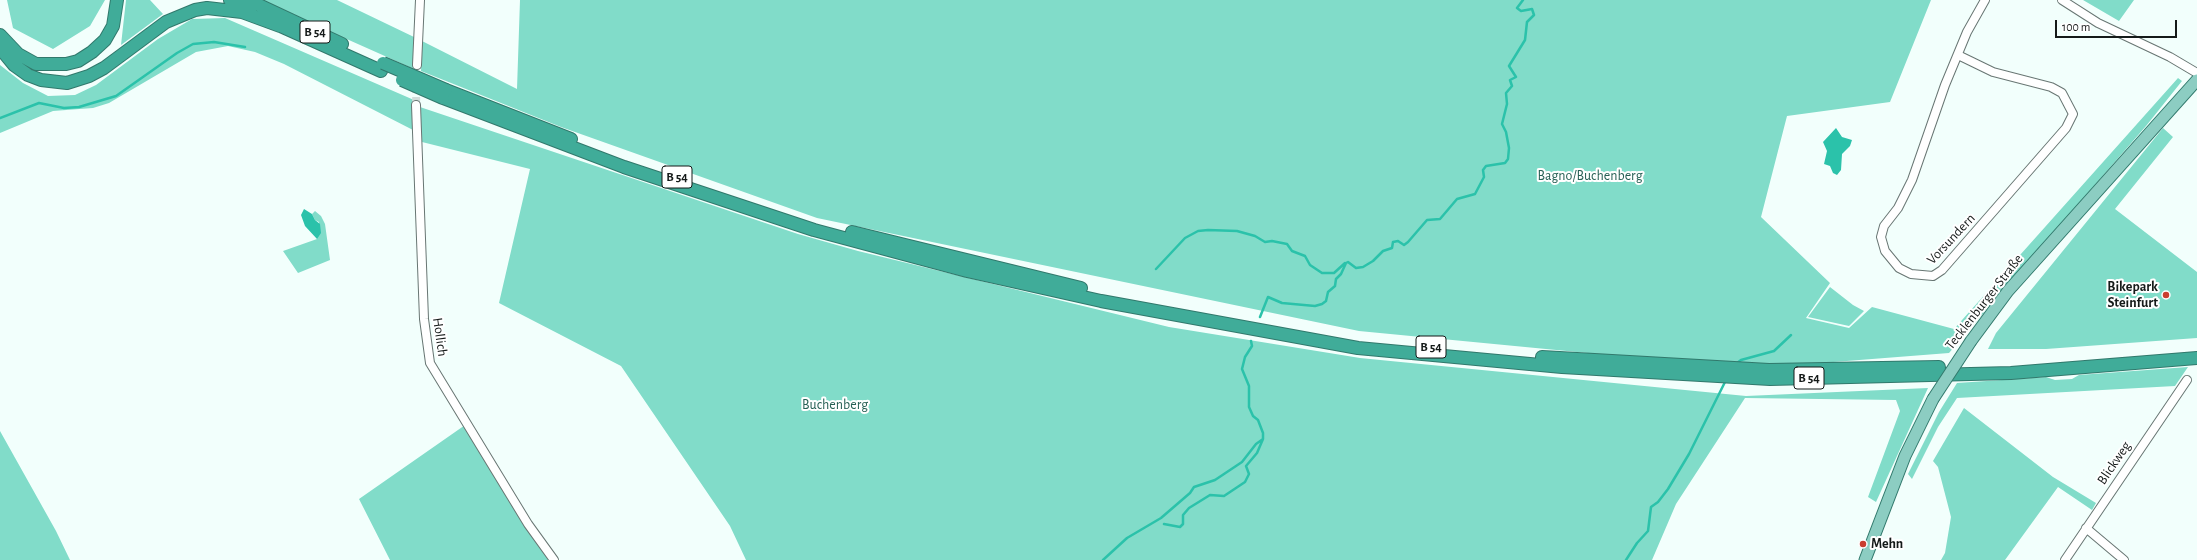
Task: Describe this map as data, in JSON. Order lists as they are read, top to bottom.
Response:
{
  "streets": {
    "highway": ["B 54"],
    "main road": ["Tecklenburger Straße"],
    "street": ["Vorsundern", "Hollich", "Blickweg"]
  },
  "parks": ["Bagno/Buchenberg", "Buchenberg"],
  "places": ["Bikepark Steinfurt", "Mehn"],
  "scale_bar": "100 m"
}
